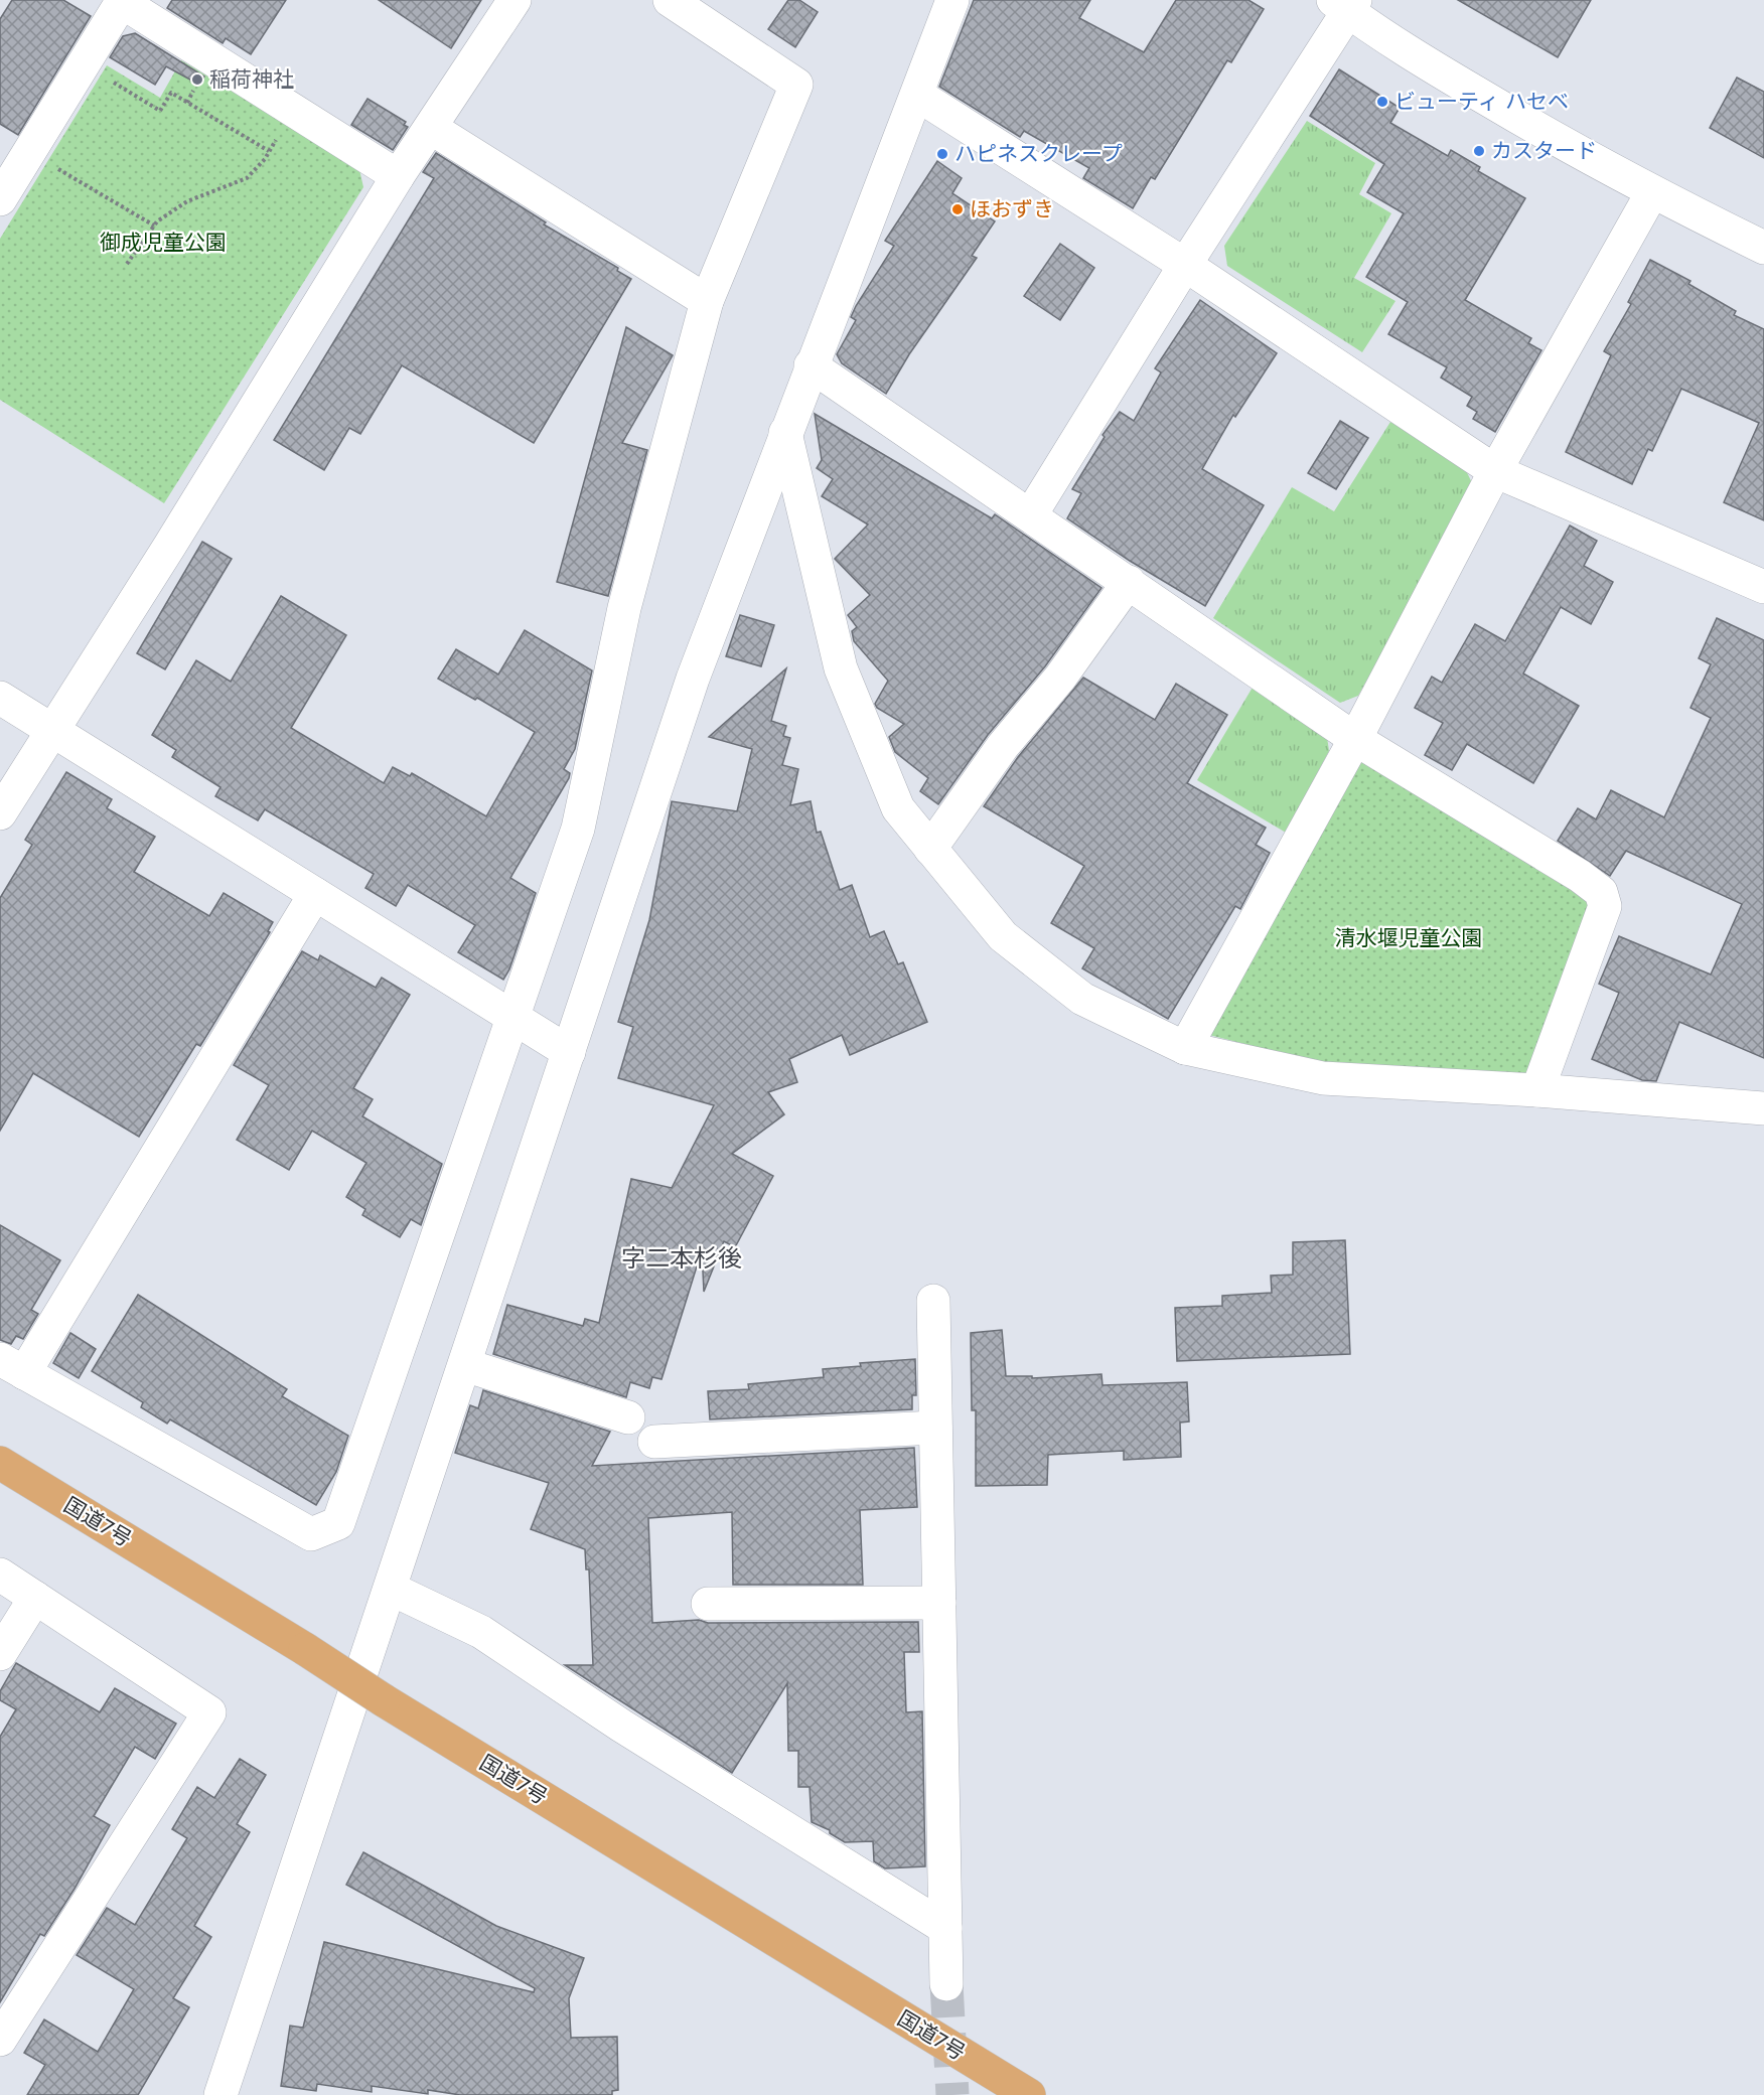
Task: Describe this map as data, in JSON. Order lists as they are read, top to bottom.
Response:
{
  "streets": {
    "highway": ["国道7号"]
  },
  "districts": ["字二本杉後"],
  "parks": ["御成児童公園", "清水堰児童公園"],
  "places": [
    "稲荷神社",
    "ビューティ ハセベ",
    "カスタード",
    "ハピネスクレープ",
    "ほおずき"
  ]
}
